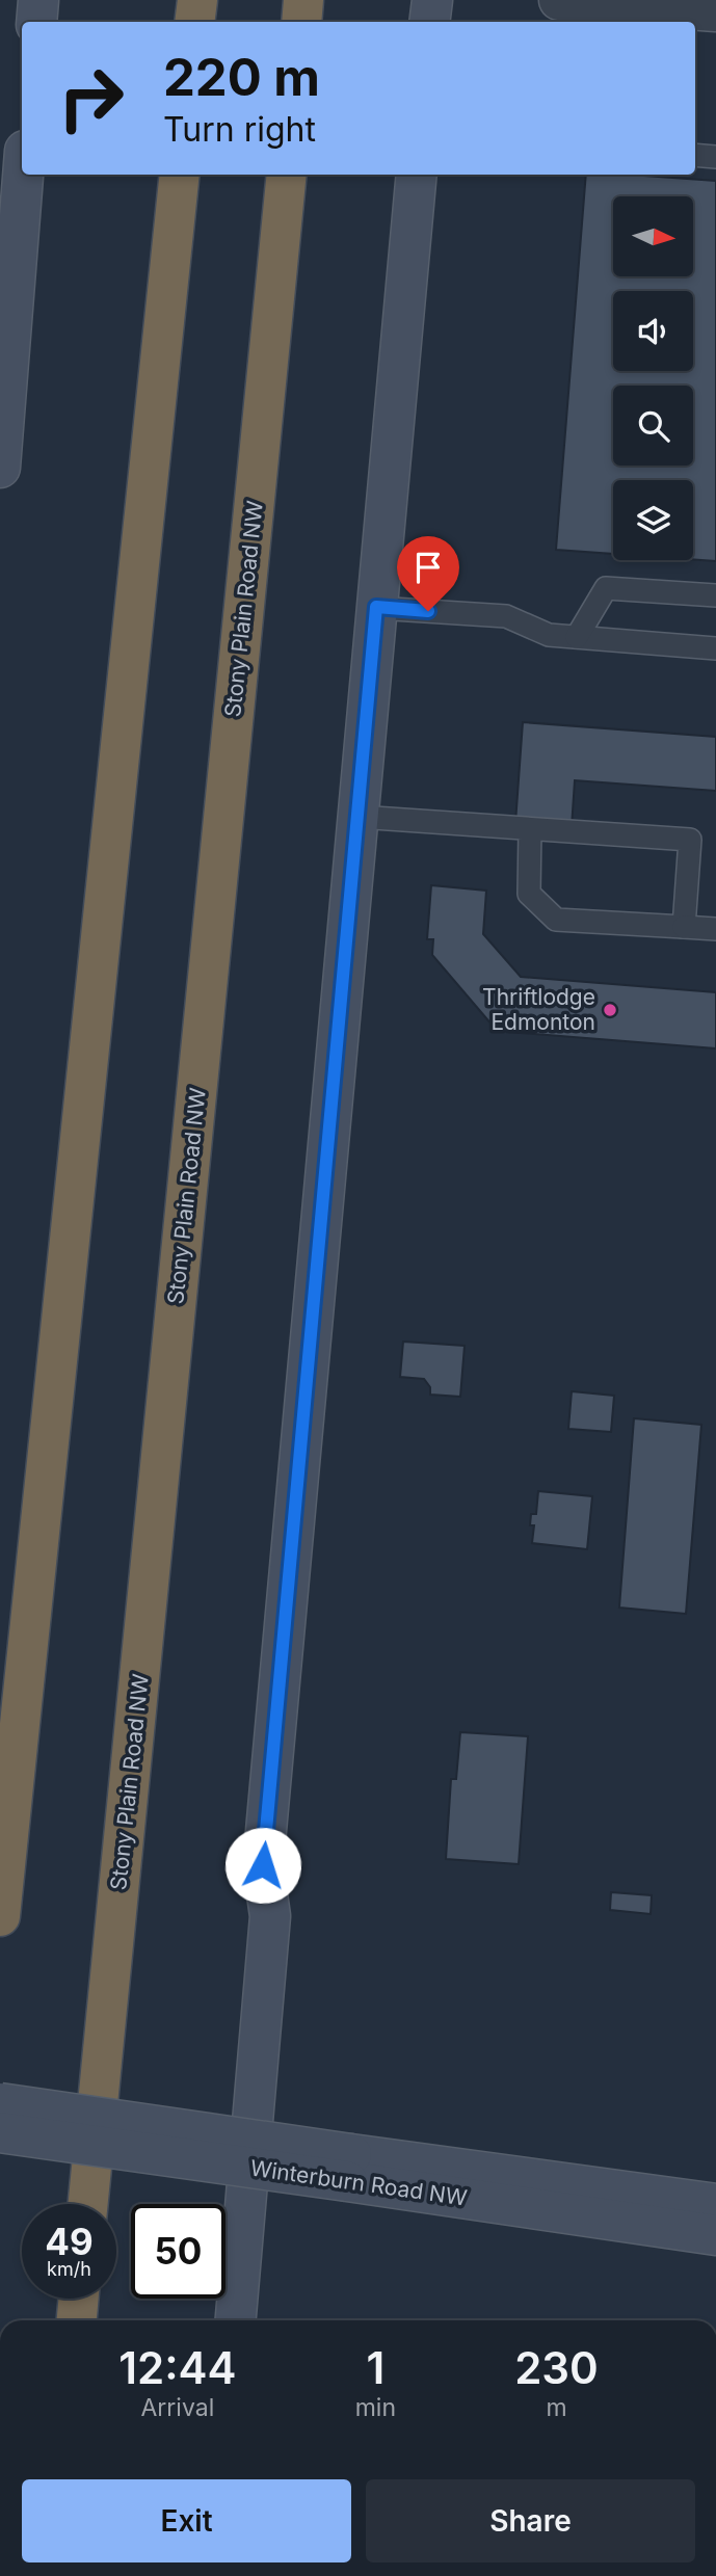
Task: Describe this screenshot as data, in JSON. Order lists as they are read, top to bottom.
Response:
{
  "streets": {
    "highway": ["Stony Plain Road NW"],
    "main road": ["Winterburn Road NW"]
  },
  "places": ["Thriftlodge Edmonton"],
  "north": "right",
  "page": {
    "turn": ["220 m", "Turn right"],
    "speed": "49 km/h",
    "limit": "50",
    "eta": [
      "12:44",
      "Arrival",
      "1",
      "min",
      "230",
      "m"
    ],
    "buttons": ["Exit", "Share"]
  }
}
